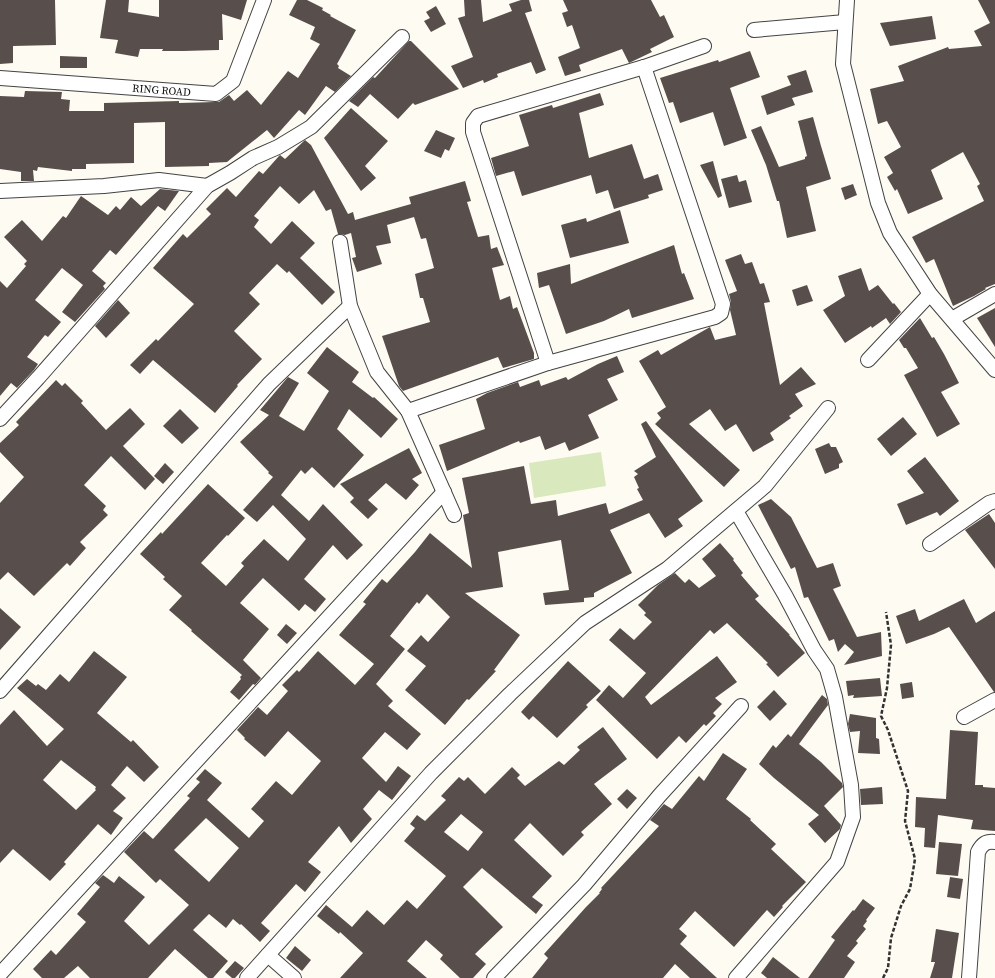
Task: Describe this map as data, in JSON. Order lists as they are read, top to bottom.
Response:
{
  "streets": {
    "street": ["RING ROAD"]
  }
}
